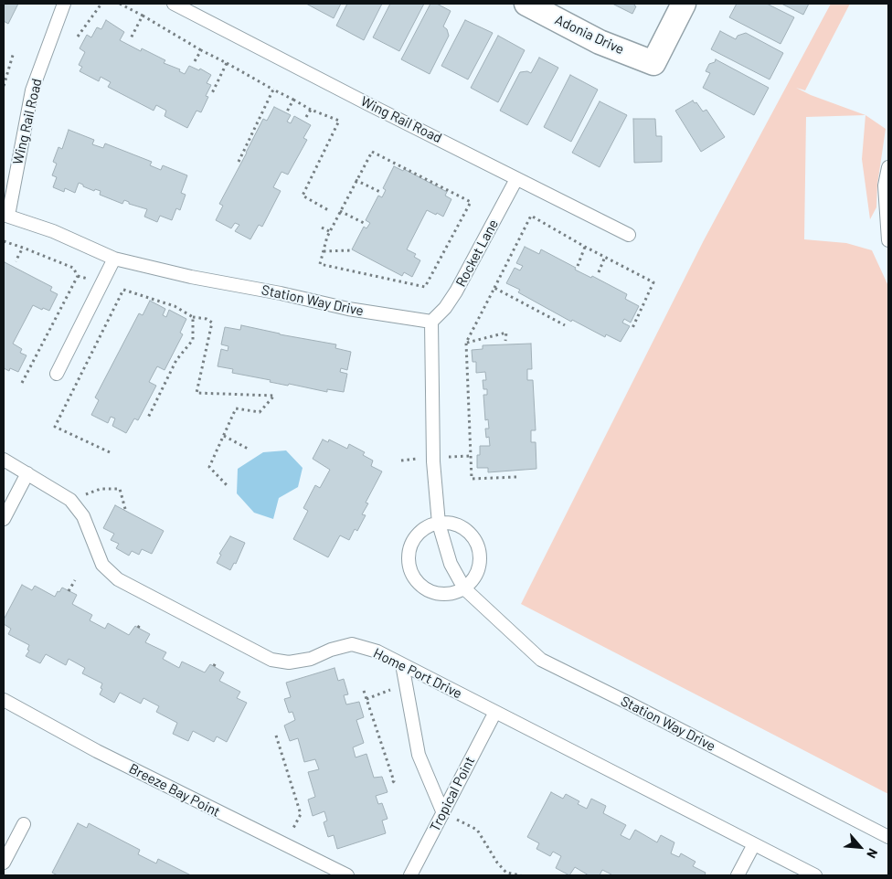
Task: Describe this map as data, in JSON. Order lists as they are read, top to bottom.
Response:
{
  "streets": {
    "street": ["Adonia Drive"],
    "lane": [
      "Wing Rail Road",
      "Rocket Lane",
      "Station Way Drive",
      "Home Port Drive",
      "Breeze Bay Point",
      "Tropical Point"
    ]
  },
  "crossings": [
    ["Wing Rail Road", "Rocket Lane"],
    ["Wing Rail Road", "Station Way Drive"],
    ["Rocket Lane", "Station Way Drive"],
    ["Home Port Drive", "Tropical Point"]
  ],
  "north": "bottom right"
}
